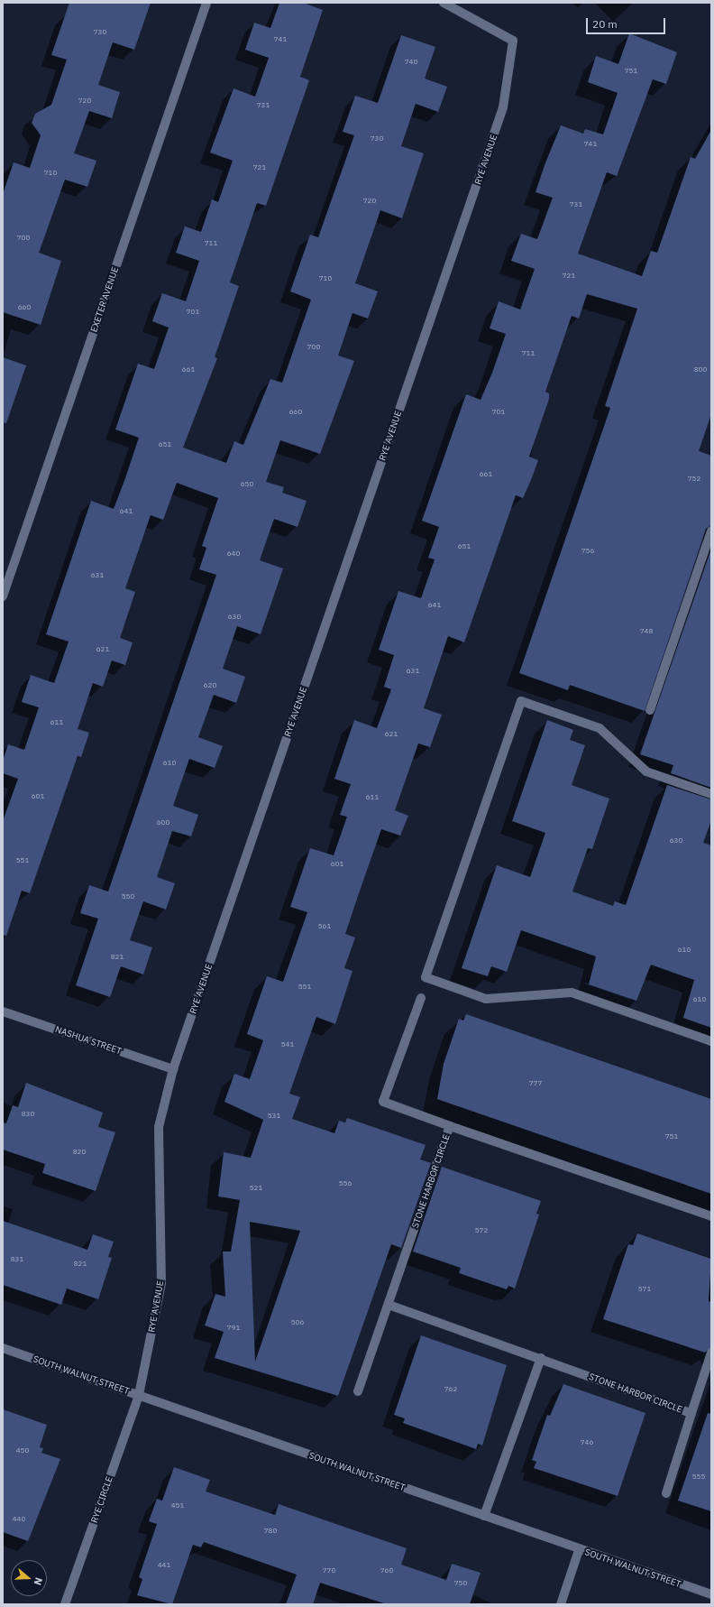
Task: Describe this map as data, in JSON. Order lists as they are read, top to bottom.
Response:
{
  "streets": {
    "street": [
      "RYE AVENUE",
      "EXETER AVENUE",
      "NASHUA STREET",
      "STONE HARBOR CIRCLE",
      "SOUTH WALNUT STREET",
      "RYE CIRCLE"
    ]
  },
  "crossings": [
    ["RYE AVENUE", "NASHUA STREET"],
    ["RYE AVENUE", "SOUTH WALNUT STREET"],
    ["RYE AVENUE", "RYE CIRCLE"],
    ["SOUTH WALNUT STREET", "RYE CIRCLE"]
  ],
  "house_numbers": [
    "730",
    "741",
    "740",
    "751",
    "720",
    "731",
    "730",
    "741",
    "721",
    "710",
    "720",
    "731",
    "700",
    "711",
    "721",
    "710",
    "660",
    "701",
    "700",
    "711",
    "661",
    "800",
    "660",
    "701",
    "651",
    "661",
    "752",
    "650",
    "641",
    "651",
    "756",
    "640",
    "631",
    "641",
    "630",
    "748",
    "621",
    "631",
    "620",
    "611",
    "621",
    "610",
    "601",
    "611",
    "600",
    "630",
    "551",
    "601",
    "550",
    "561",
    "610",
    "821",
    "551",
    "610",
    "541",
    "777",
    "830",
    "531",
    "751",
    "820",
    "556",
    "521",
    "572",
    "831",
    "821",
    "571",
    "506",
    "791",
    "762",
    "746",
    "450",
    "555",
    "451",
    "440",
    "780",
    "441",
    "770",
    "760",
    "750"
  ],
  "scale_bar": "20 m",
  "north": "right"
}
